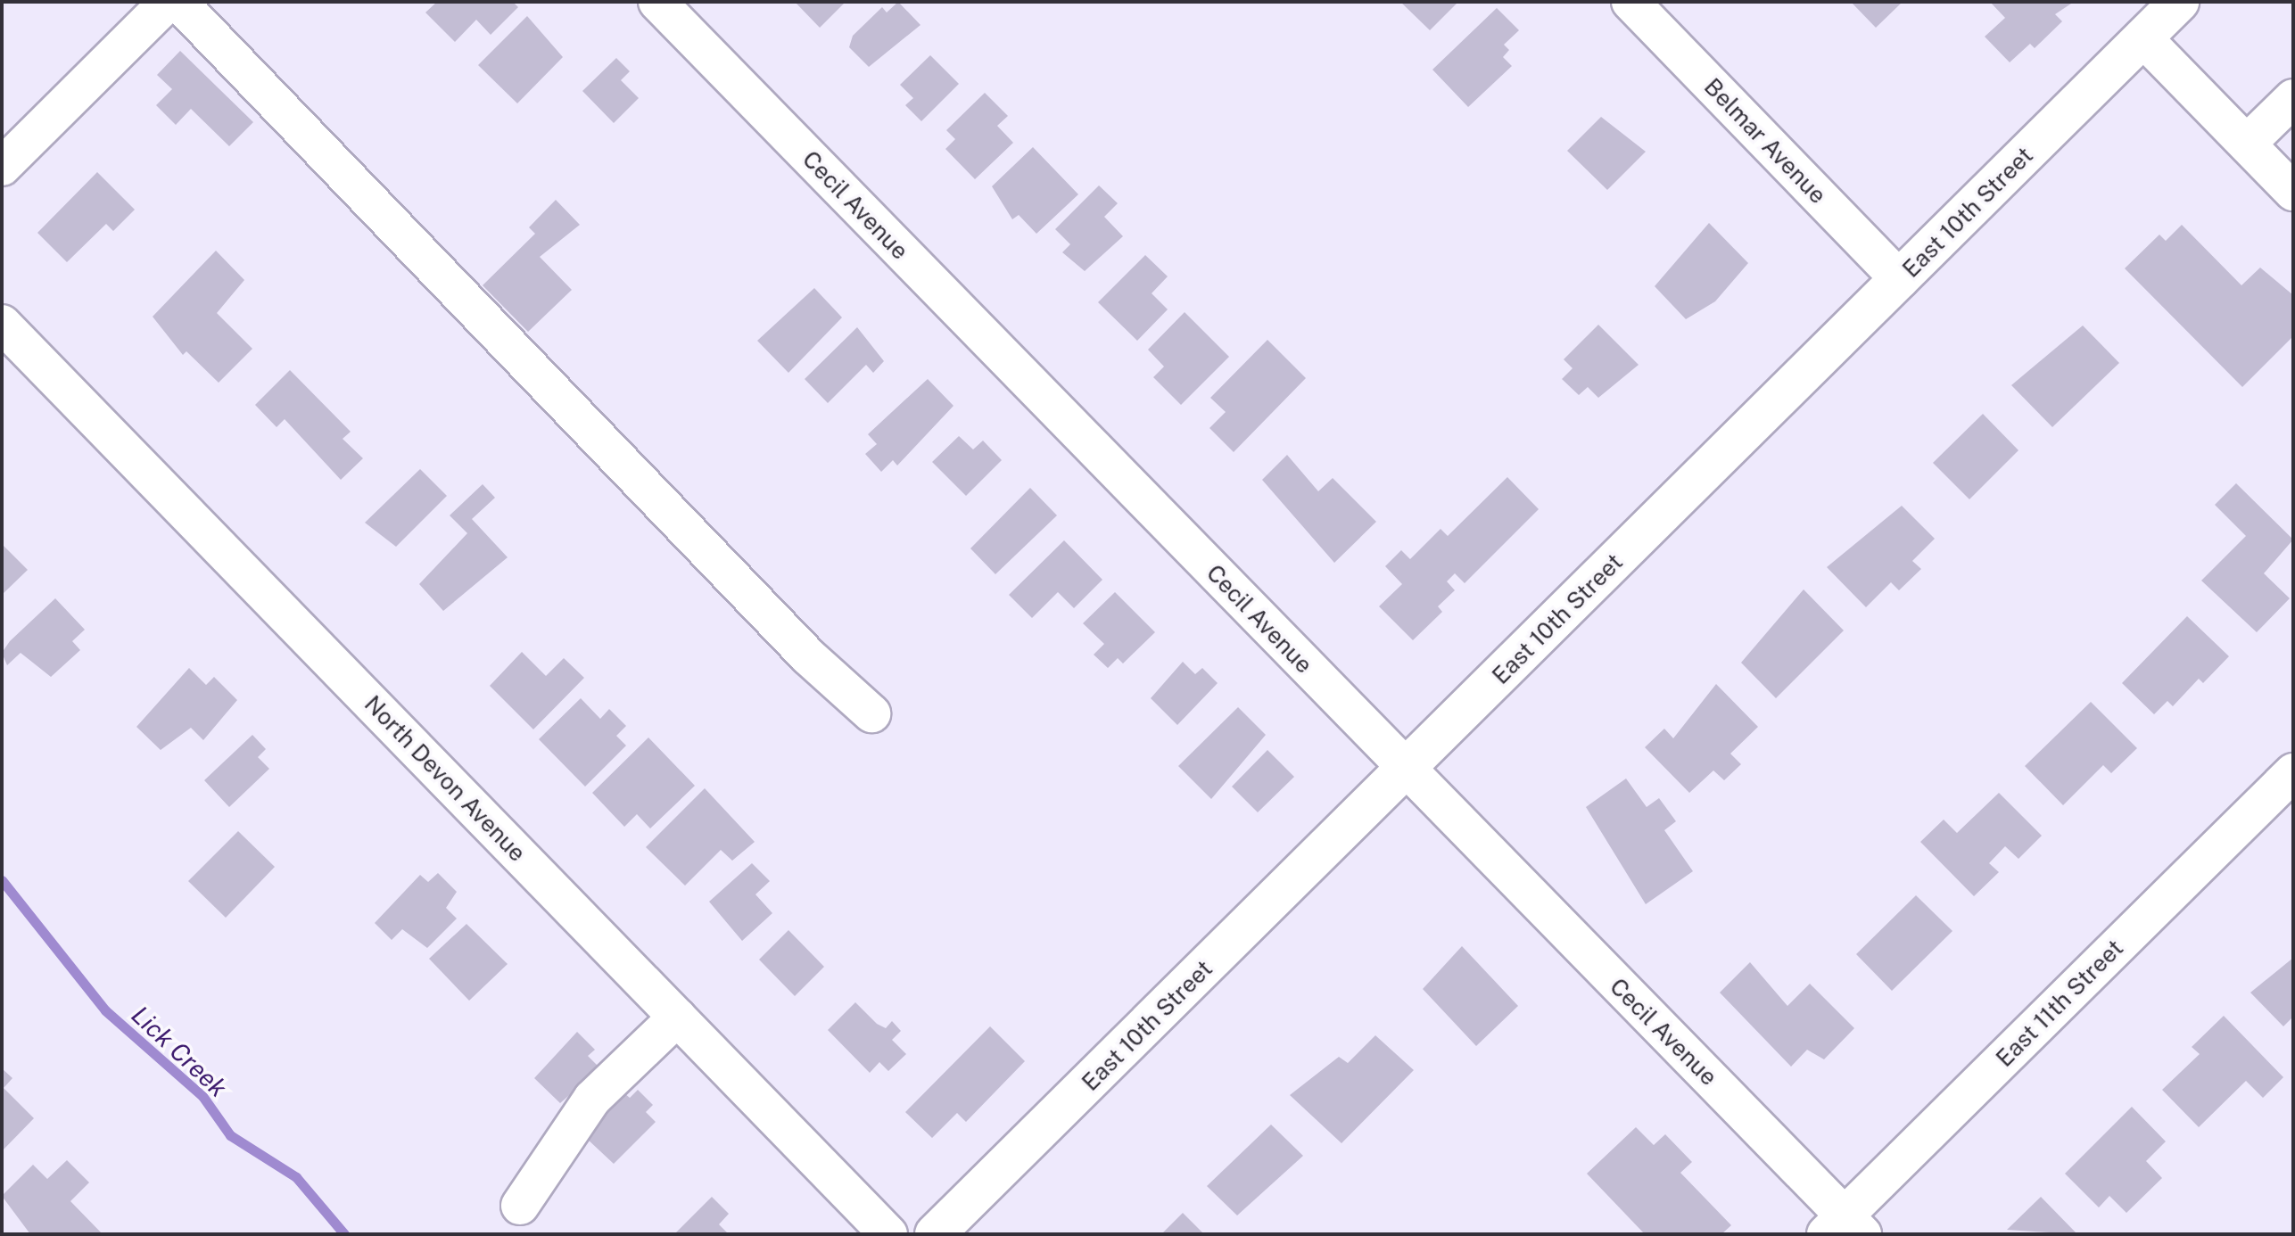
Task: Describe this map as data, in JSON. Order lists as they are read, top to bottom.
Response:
{
  "streets": {
    "main road": ["East 10th Street"],
    "street": [
      "Belmar Avenue",
      "Cecil Avenue",
      "North Devon Avenue",
      "East 11th Street"
    ]
  },
  "crossings": [
    ["Belmar Avenue", "East 10th Street"],
    ["Cecil Avenue", "East 10th Street"],
    ["Cecil Avenue", "East 11th Street"]
  ],
  "water": ["Lick Creek"]
}
